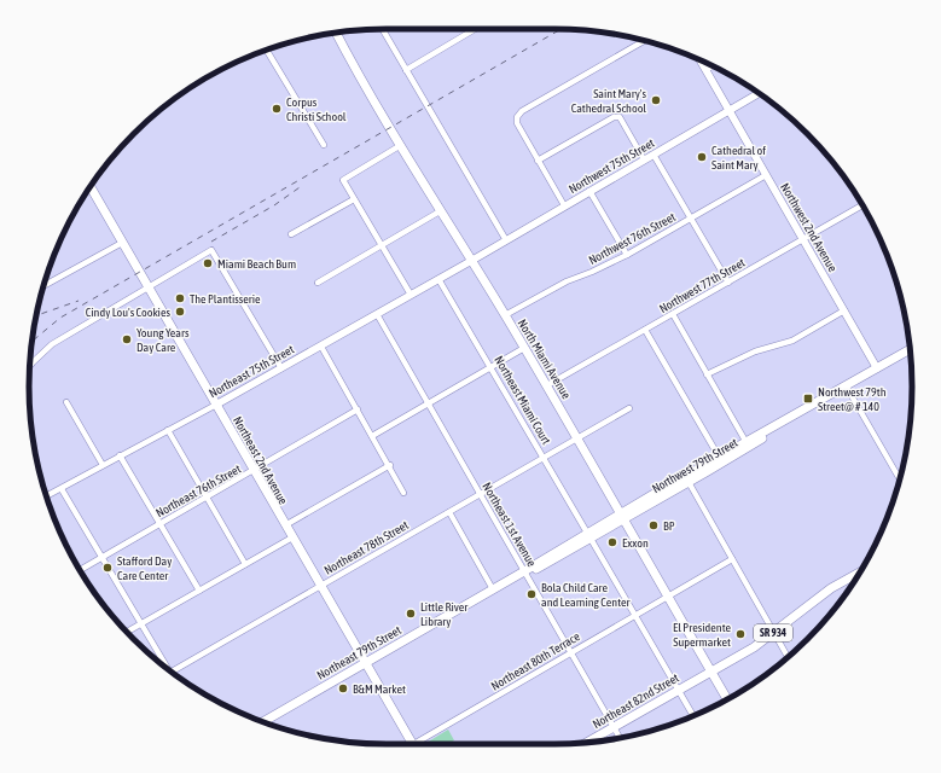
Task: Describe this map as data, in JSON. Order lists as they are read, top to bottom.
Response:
{
  "streets": {
    "main road": [
      "North Miami Avenue",
      "Northeast 2nd Avenue",
      "Northwest 79th Street",
      "SR 934",
      "Northeast 79th Street",
      "Northeast 82nd Street"
    ],
    "street": [
      "Northwest 75th Street",
      "Northwest 2nd Avenue",
      "Northwest 76th Street",
      "Northwest 77th Street",
      "Northeast 75th Street",
      "Northeast Miami Court",
      "Northeast 76th Street",
      "Northeast 1st Avenue",
      "Northeast 78th Street",
      "Northeast 80th Terrace"
    ]
  },
  "crossings": [
    ["Northwest 75th Street", "Northwest 2nd Avenue"],
    ["Northwest 75th Street", "North Miami Avenue"],
    ["Northwest 75th Street", "Northeast 75th Street"],
    ["Northwest 2nd Avenue", "Northwest 76th Street"],
    ["Northwest 2nd Avenue", "Northwest 77th Street"],
    ["Northwest 2nd Avenue", "Northwest 79th Street"],
    ["Northwest 76th Street", "North Miami Avenue"],
    ["Northwest 77th Street", "North Miami Avenue"],
    ["North Miami Avenue", "Northeast 75th Street"],
    ["North Miami Avenue", "Northwest 79th Street"],
    ["North Miami Avenue", "Northeast 78th Street"],
    ["North Miami Avenue", "SR 934"],
    ["North Miami Avenue", "Northeast 79th Street"],
    ["North Miami Avenue", "Northeast 80th Terrace"],
    ["North Miami Avenue", "Northeast 82nd Street"],
    ["Northeast 75th Street", "Northeast Miami Court"],
    ["Northeast 75th Street", "Northeast 2nd Avenue"],
    ["Northeast 75th Street", "Northeast 1st Avenue"],
    ["Northeast Miami Court", "Northeast 78th Street"],
    ["Northeast Miami Court", "Northeast 79th Street"],
    ["Northeast Miami Court", "Northeast 80th Terrace"],
    ["Northeast Miami Court", "Northeast 82nd Street"],
    ["Northeast 2nd Avenue", "Northeast 76th Street"],
    ["Northeast 2nd Avenue", "Northeast 78th Street"],
    ["Northeast 2nd Avenue", "Northeast 79th Street"],
    ["Northwest 79th Street", "Northeast 79th Street"],
    ["Northeast 1st Avenue", "Northeast 78th Street"],
    ["Northeast 1st Avenue", "Northeast 79th Street"],
    ["Northeast 1st Avenue", "Northeast 80th Terrace"],
    ["Northeast 1st Avenue", "Northeast 82nd Street"],
    ["SR 934", "Northeast 82nd Street"]
  ],
  "places": {
    "other": [
      "Saint Mary's Cathedral School",
      "Corpus Christi School",
      "Cathedral of Saint Mary",
      "Miami Beach Bum",
      "The Plantisserie",
      "Cindy Lou's Cookies",
      "Young Years Day Care",
      "BP",
      "Exxon",
      "Stafford Day Care Center",
      "Bola Child Care and Learning Center",
      "Little River Library",
      "El Presidente Supermarket",
      "B&M Market"
    ],
    "transit": ["Northwest 79th Street@ # 140"]
  }
}
